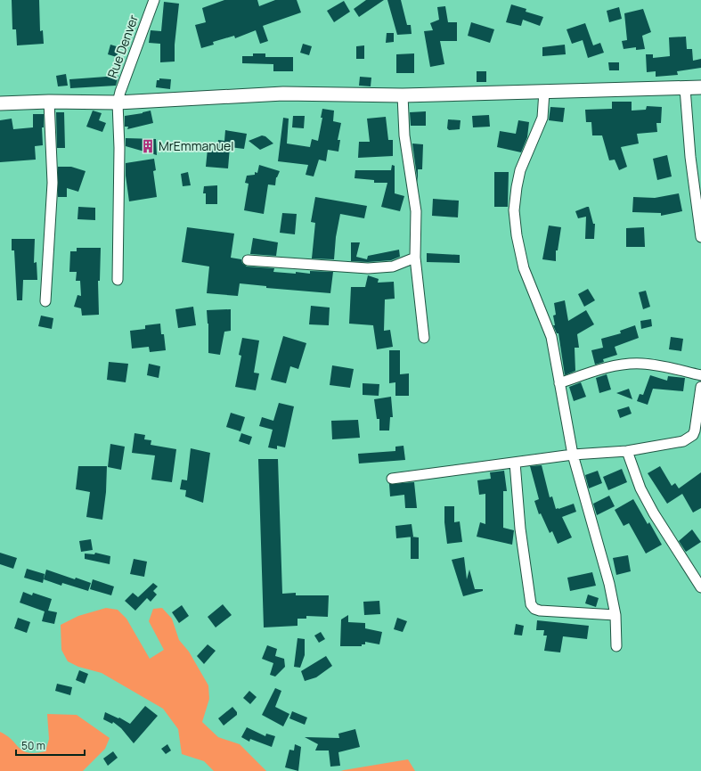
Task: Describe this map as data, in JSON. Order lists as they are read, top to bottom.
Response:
{
  "streets": {
    "street": ["Rue Denver"]
  },
  "places": {
    "building": ["MrEmmanuel"]
  },
  "scale_bar": "50 m"
}
